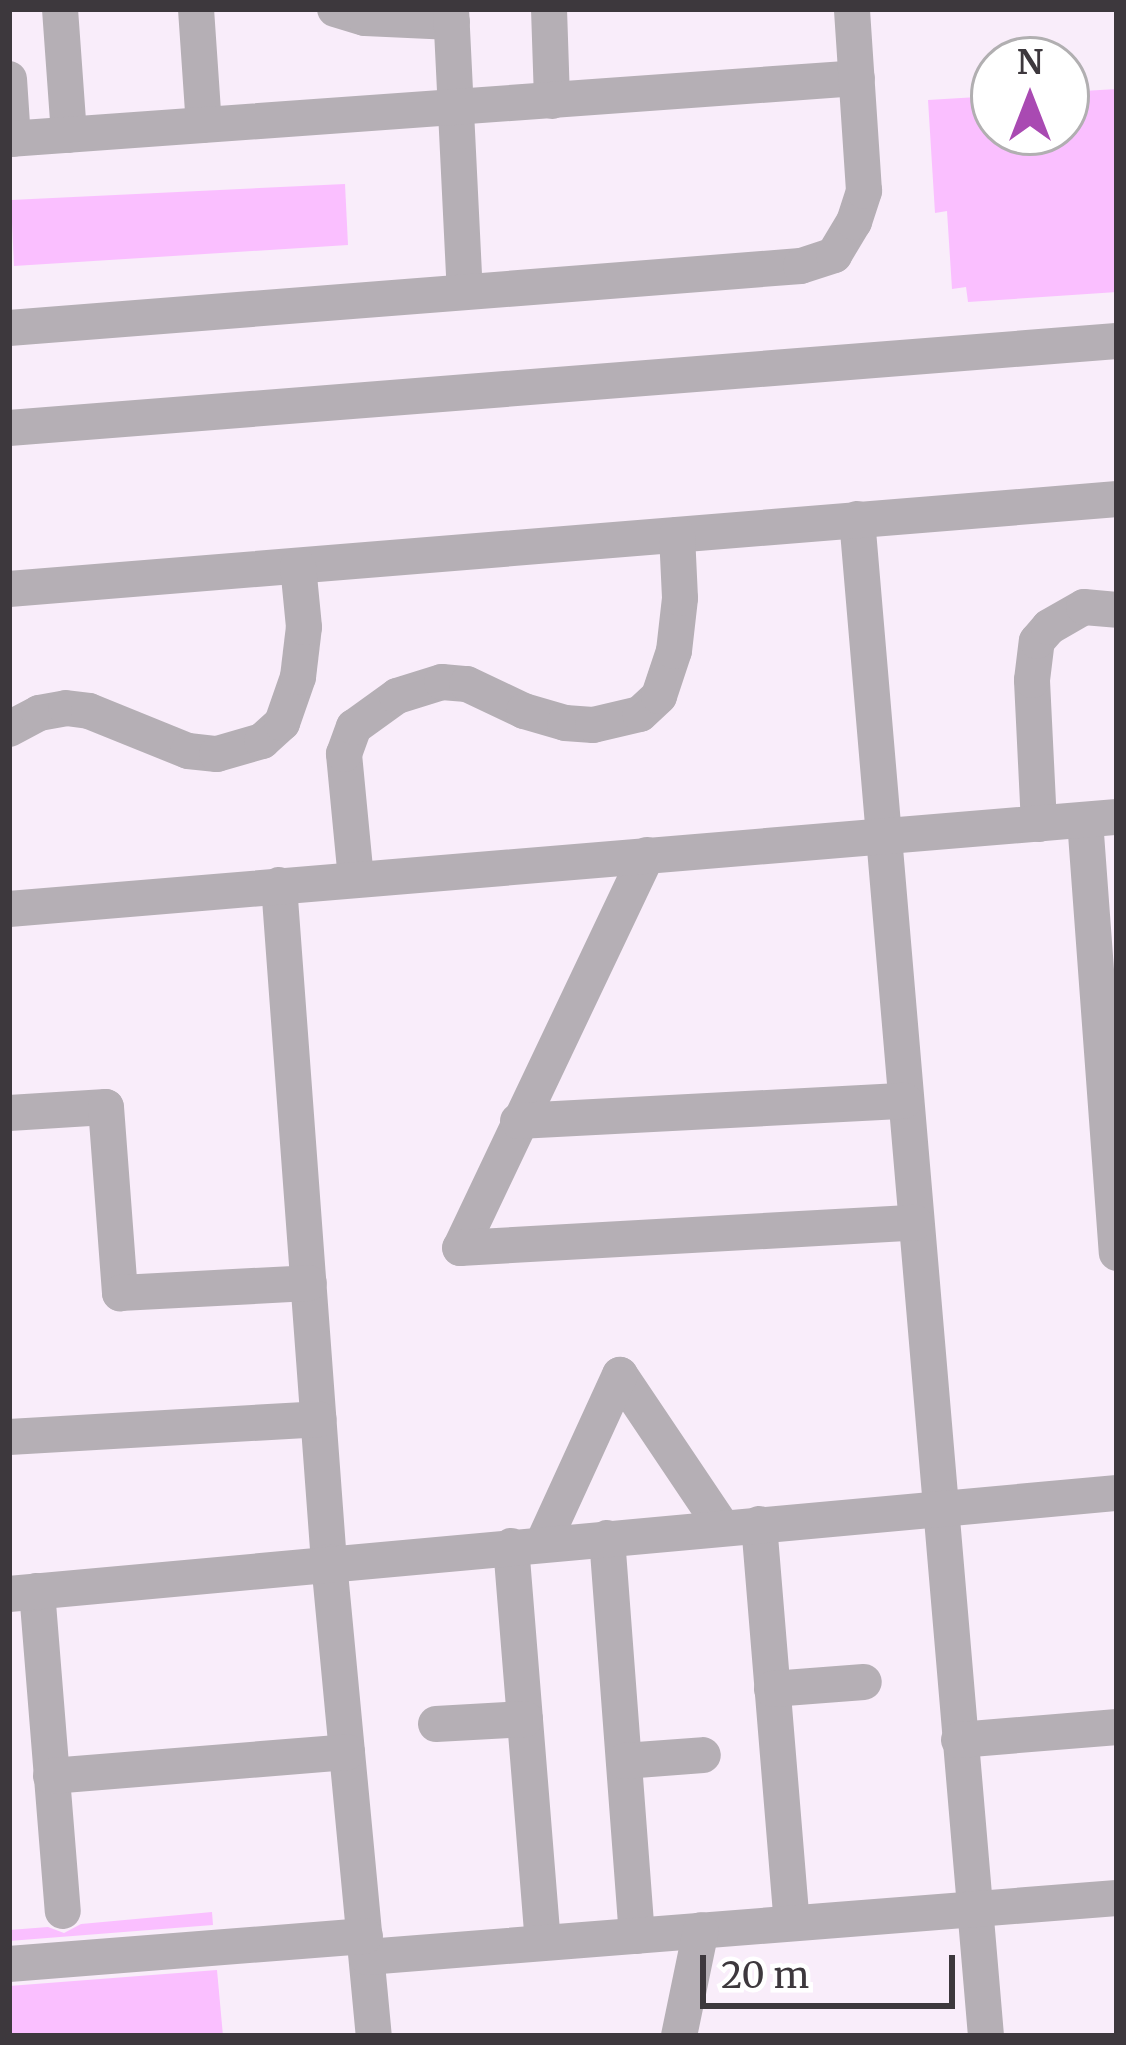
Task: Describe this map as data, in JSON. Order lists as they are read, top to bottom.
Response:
{
  "scale_bar": "20 m",
  "north": "top"
}
